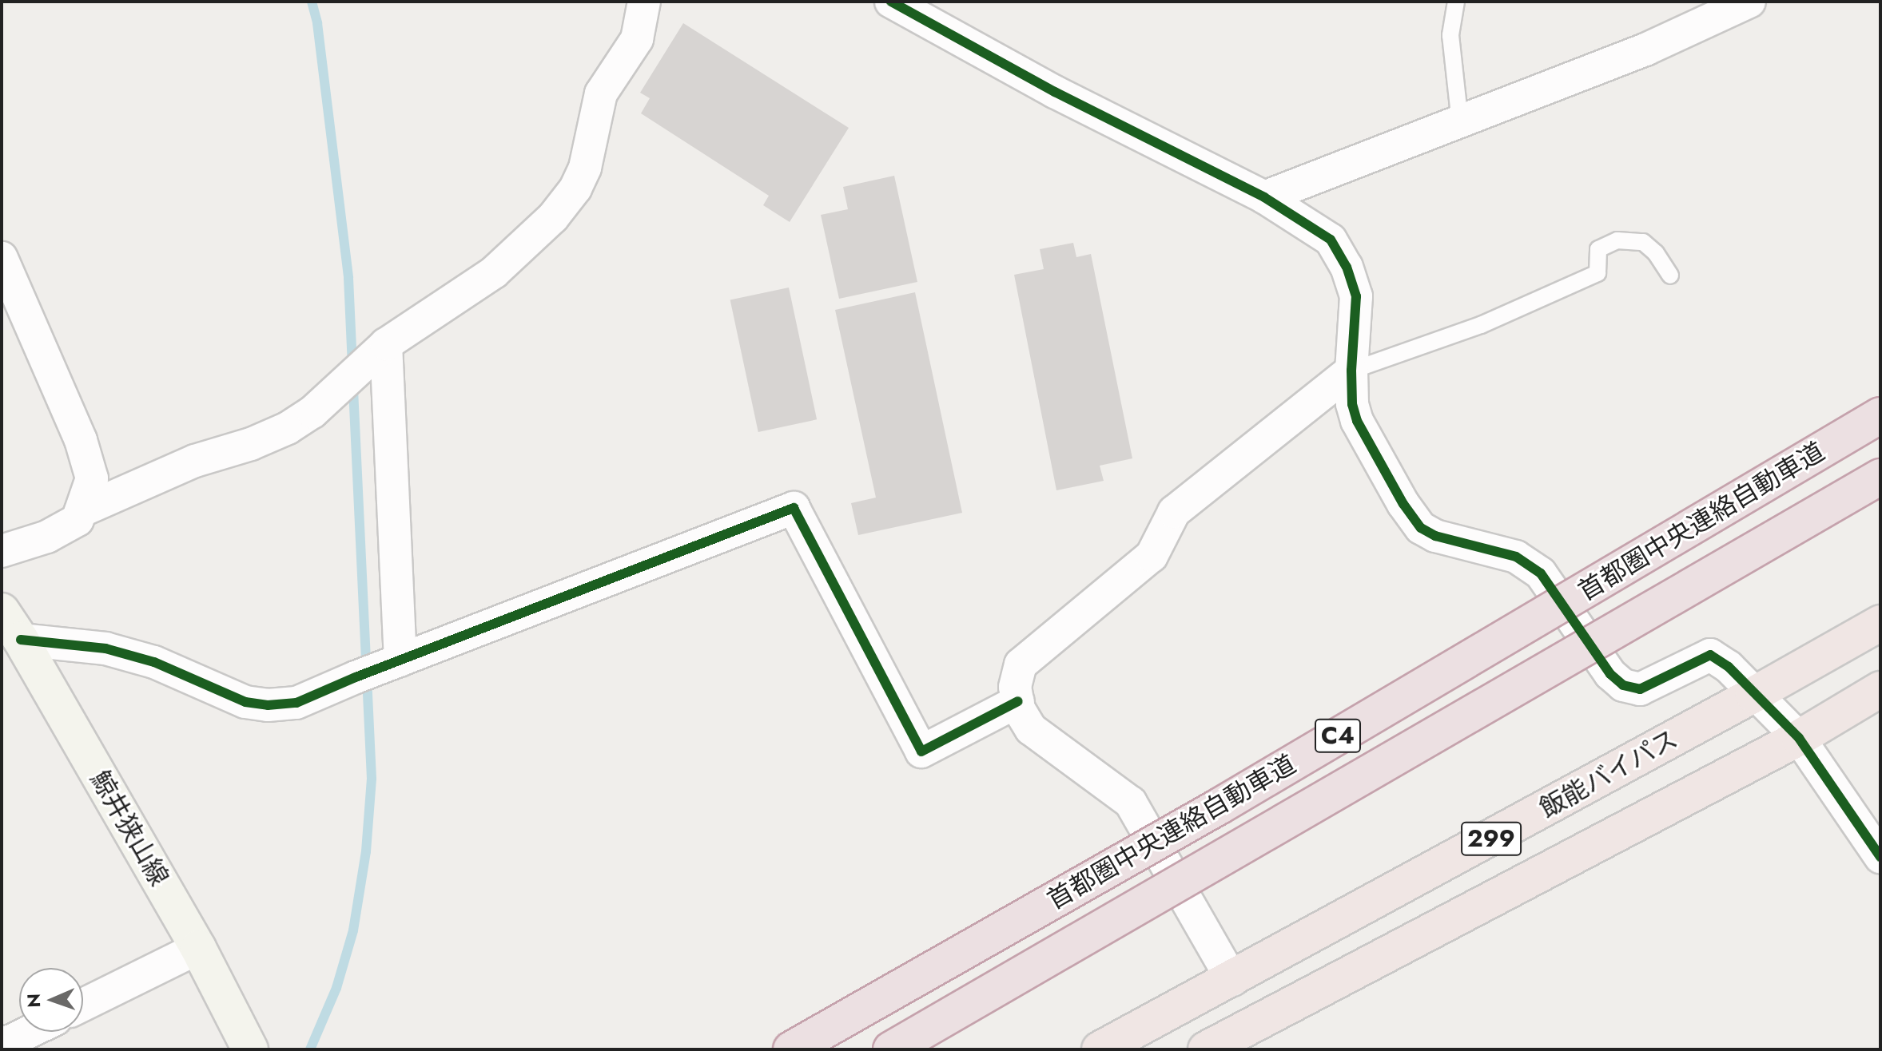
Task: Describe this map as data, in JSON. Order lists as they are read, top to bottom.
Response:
{
  "streets": {
    "highway": [
      "首都圏中央連絡自動車道",
      "C4",
      "飯能バイパス",
      "299"
    ],
    "main road": ["鯨井狭山線"]
  },
  "north": "left"
}
